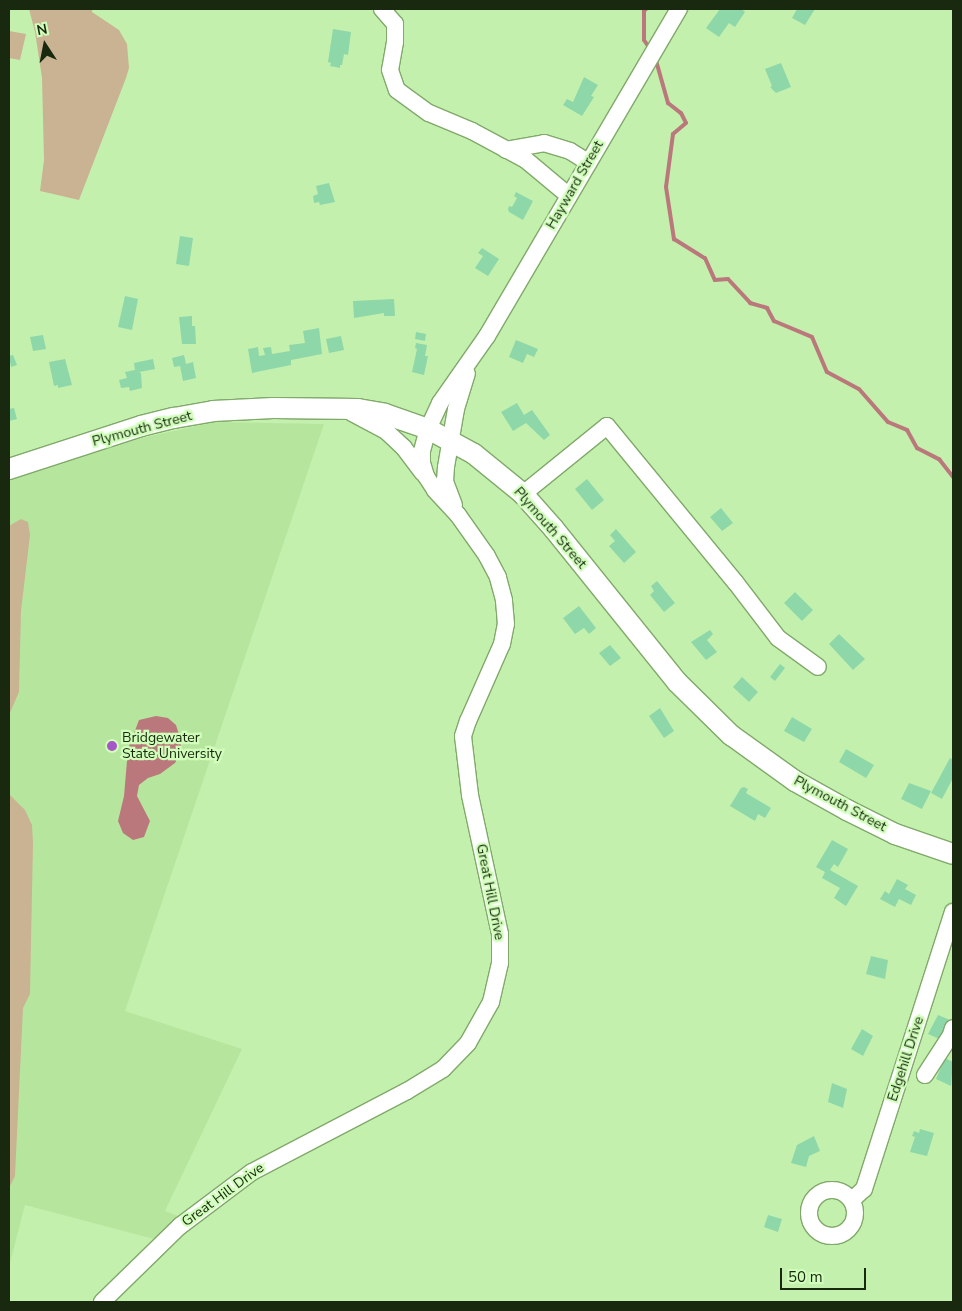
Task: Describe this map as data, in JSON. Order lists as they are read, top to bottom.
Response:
{
  "streets": {
    "main road": ["Plymouth Street"],
    "street": ["Hayward Street", "Great Hill Drive", "Edgehill Drive"]
  },
  "crossings": [
    ["Hayward Street", "Plymouth Street"],
    ["Hayward Street", "Great Hill Drive"],
    ["Plymouth Street", "Great Hill Drive"]
  ],
  "places": ["Bridgewater State University"],
  "scale_bar": "50 m",
  "north": "top"
}
